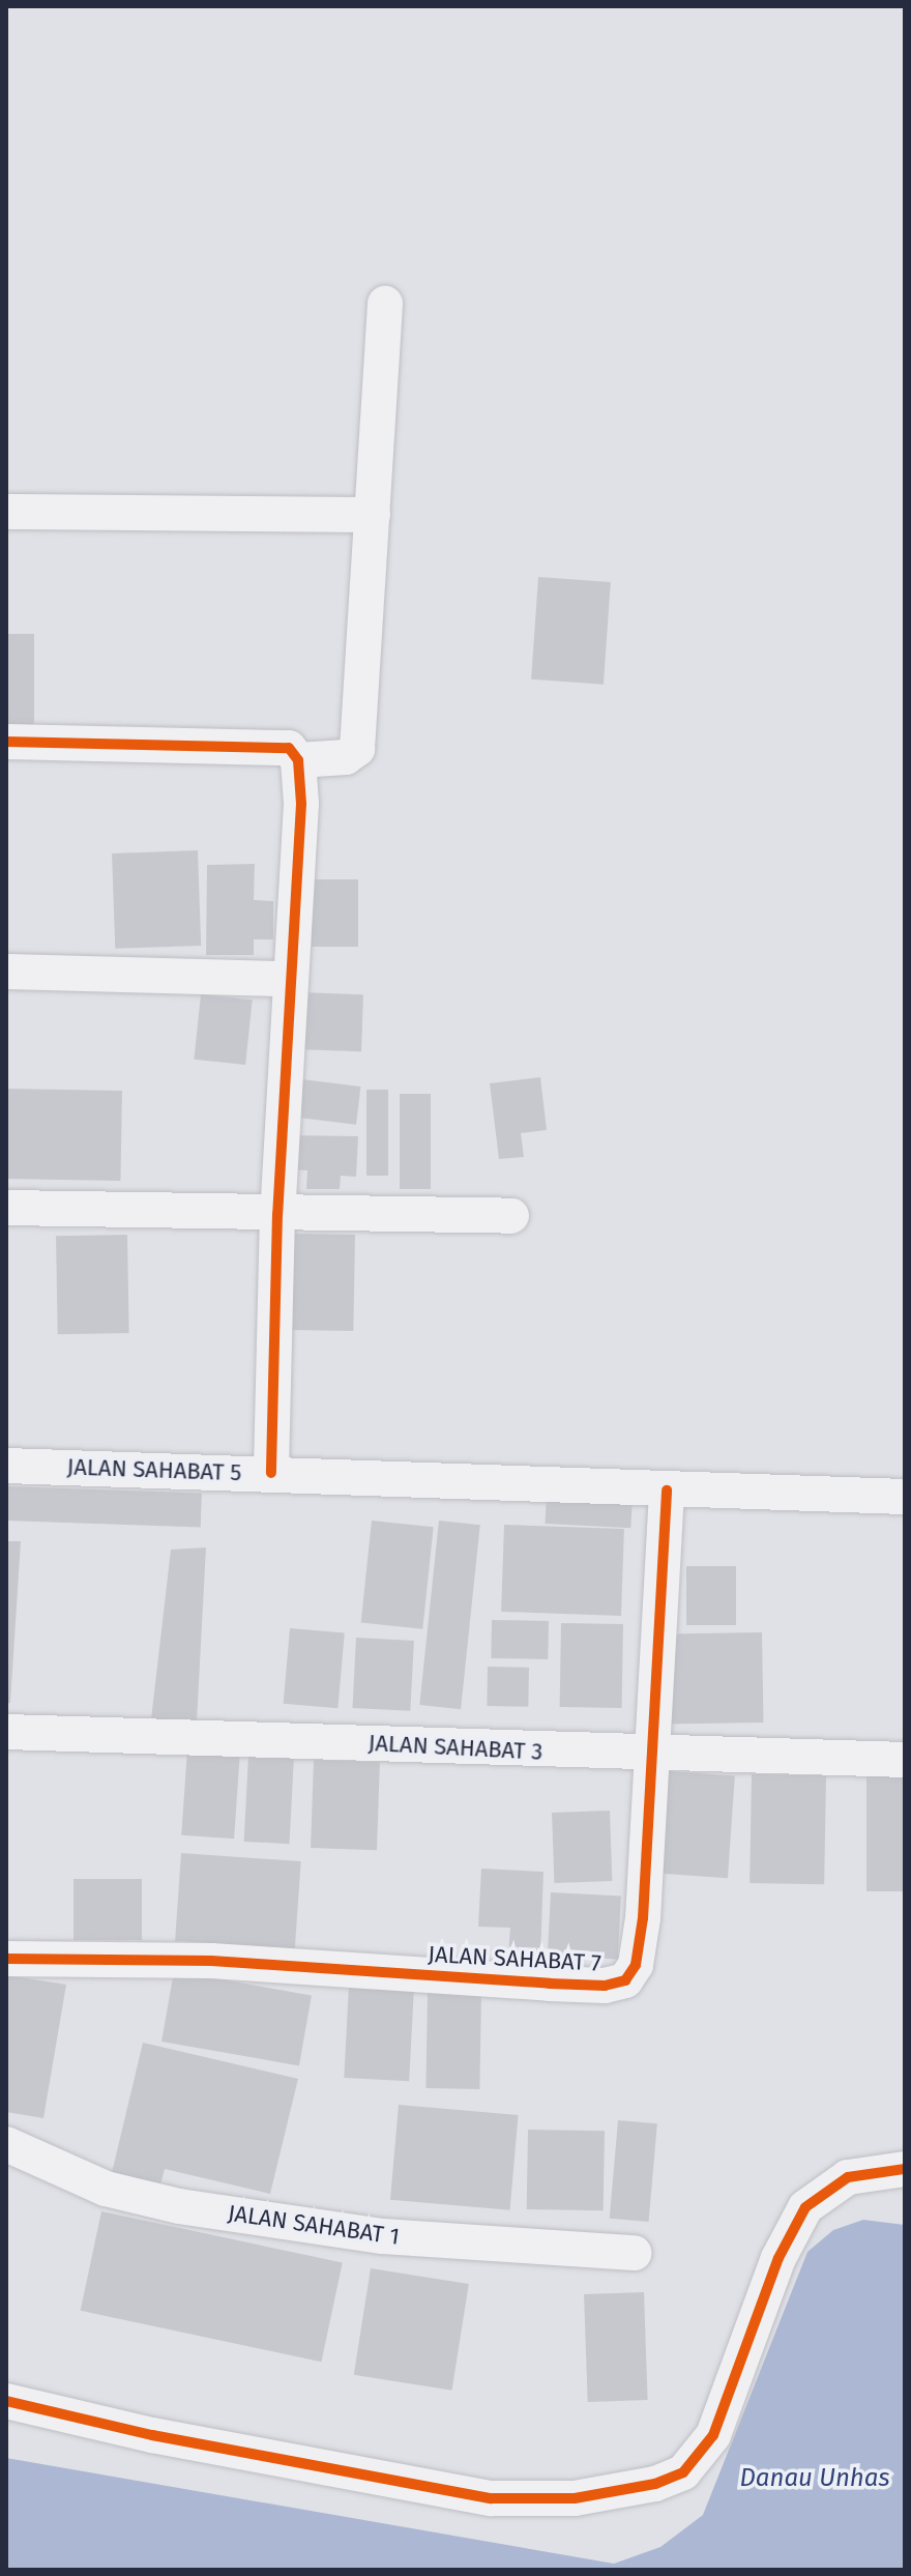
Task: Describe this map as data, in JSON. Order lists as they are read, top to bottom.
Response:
{
  "streets": {
    "street": [
      "JALAN SAHABAT 5",
      "JALAN SAHABAT 3",
      "JALAN SAHABAT 7",
      "JALAN SAHABAT 1"
    ]
  },
  "crossings": [
    ["JALAN SAHABAT 5", "JALAN SAHABAT 7"],
    ["JALAN SAHABAT 3", "JALAN SAHABAT 7"]
  ],
  "water": ["Danau Unhas"]
}
